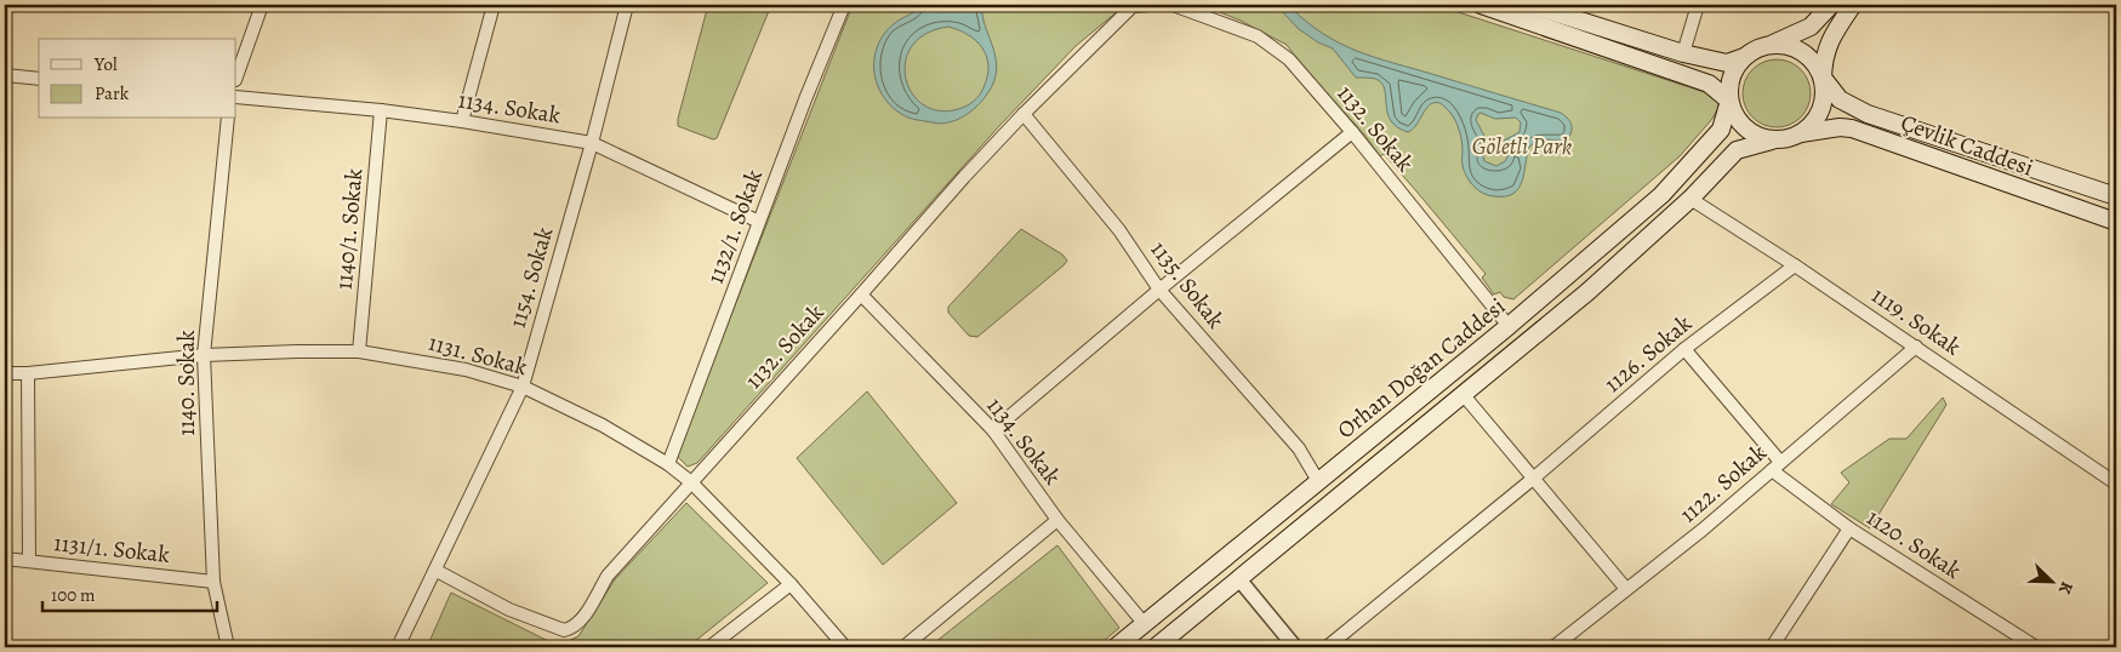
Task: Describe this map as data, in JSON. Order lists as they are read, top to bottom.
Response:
{
  "streets": {
    "main road": ["Çevlik Caddesi", "Orhan Doğan Caddesi"],
    "street": [
      "1134. Sokak",
      "1132. Sokak",
      "1132/1. Sokak",
      "1140/1. Sokak",
      "1154. Sokak",
      "1135. Sokak",
      "1119. Sokak",
      "1126. Sokak",
      "1131. Sokak",
      "1140. Sokak",
      "1122. Sokak",
      "1120. Sokak",
      "1131/1. Sokak"
    ]
  },
  "crossings": [
    ["1134. Sokak", "1132. Sokak"],
    ["1134. Sokak", "1132/1. Sokak"],
    ["1134. Sokak", "1140/1. Sokak"],
    ["1134. Sokak", "1154. Sokak"],
    ["1134. Sokak", "Orhan Doğan Caddesi"],
    ["1132. Sokak", "1154. Sokak"],
    ["1132. Sokak", "1135. Sokak"],
    ["1132. Sokak", "1131. Sokak"],
    ["1132. Sokak", "Orhan Doğan Caddesi"],
    ["Çevlik Caddesi", "Orhan Doğan Caddesi"],
    ["1132/1. Sokak", "1131. Sokak"],
    ["1140/1. Sokak", "1131. Sokak"],
    ["1154. Sokak", "1131. Sokak"],
    ["1135. Sokak", "Orhan Doğan Caddesi"],
    ["1119. Sokak", "1126. Sokak"],
    ["1119. Sokak", "1122. Sokak"],
    ["1126. Sokak", "1120. Sokak"],
    ["1131. Sokak", "1140. Sokak"],
    ["1140. Sokak", "1131/1. Sokak"],
    ["1122. Sokak", "1120. Sokak"]
  ],
  "parks": ["Göletli Park"],
  "legend": ["Yol", "Park"],
  "scale_bar": "100 m",
  "north": "bottom right"
}
